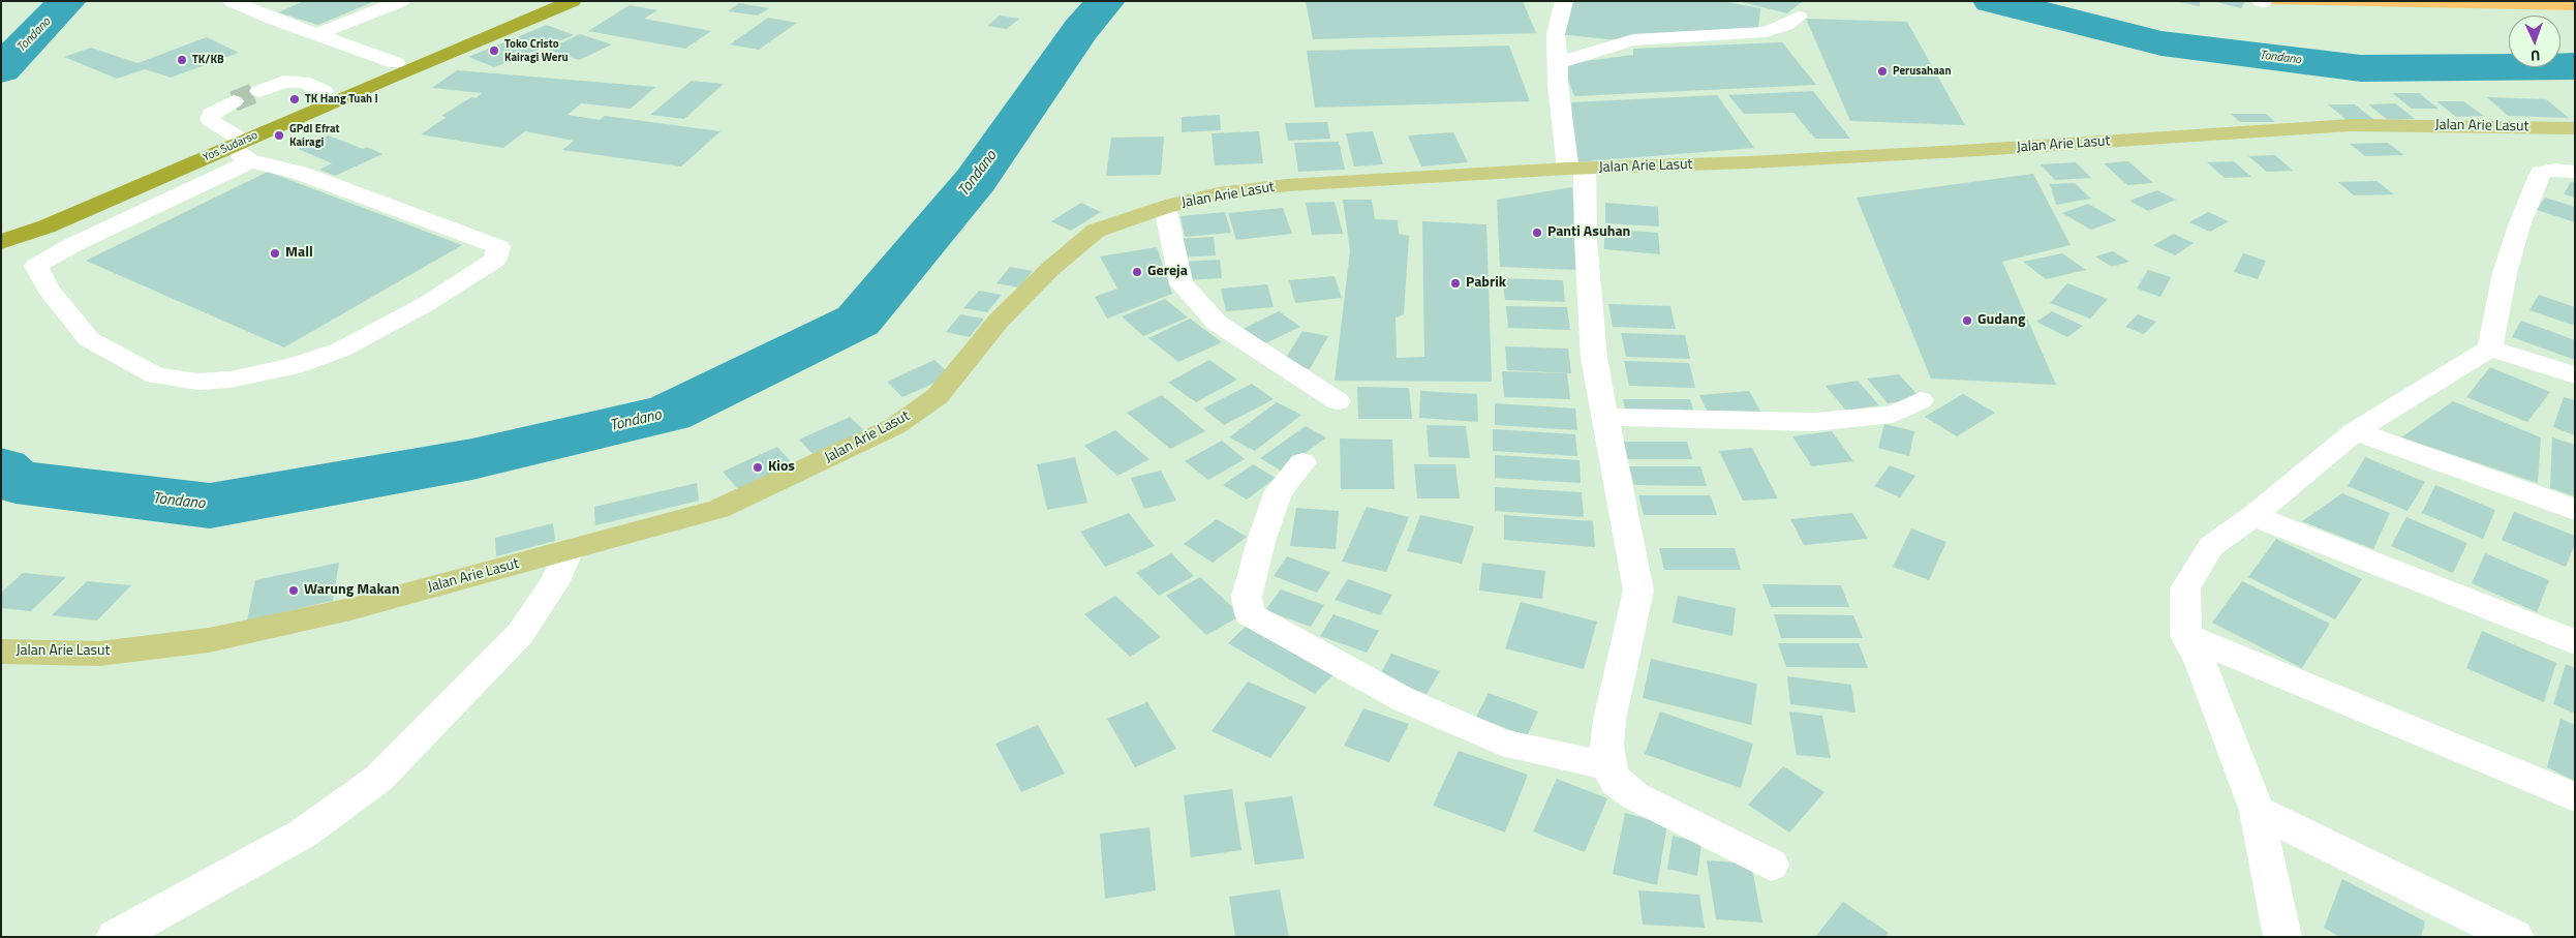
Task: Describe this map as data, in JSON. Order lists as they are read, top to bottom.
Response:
{
  "streets": {
    "highway": ["Yos Sudarso"],
    "main road": ["Jalan Arie Lasut"]
  },
  "water": ["Tondano"],
  "places": [
    "Toko Cristo Kairagi Weru",
    "TK/KB",
    "Perusahaan",
    "TK Hang Tuah I",
    "GPdI Efrat Kairagi",
    "Panti Asuhan",
    "Mall",
    "Gereja",
    "Pabrik",
    "Gudang",
    "Kios",
    "Warung Makan"
  ],
  "north": "bottom"
}
